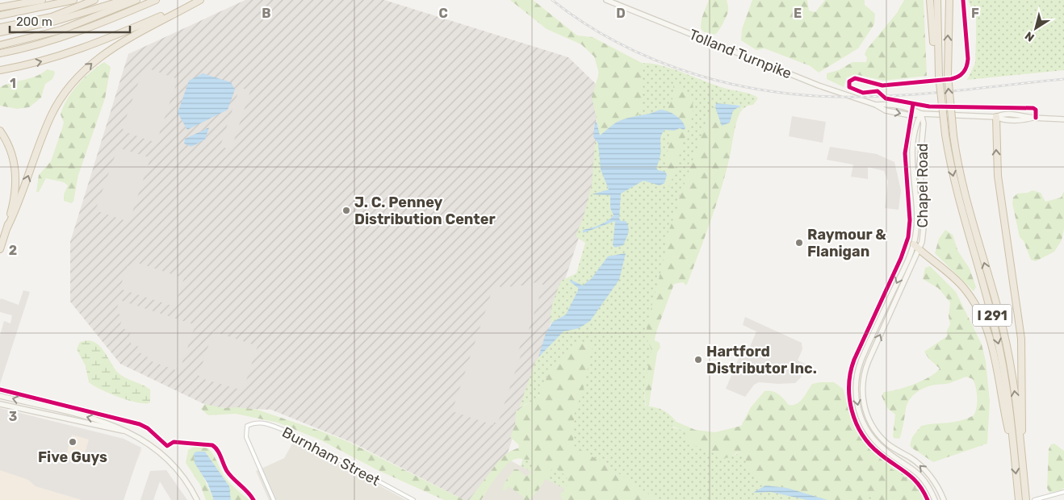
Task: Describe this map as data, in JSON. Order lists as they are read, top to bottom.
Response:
{
  "streets": {
    "highway": ["I 291"],
    "main road": ["Tolland Turnpike", "Chapel Road"],
    "street": ["Burnham Street"]
  },
  "crossings": [
    ["Tolland Turnpike", "Chapel Road"]
  ],
  "places": [
    "J. C. Penney Distribution Center",
    "Raymour & Flanigan",
    "Hartford Distributor Inc.",
    "Five Guys"
  ],
  "scale_bar": "200 m",
  "north": "bottom left",
  "grid": {
    "columns": [
      "B",
      "C",
      "D",
      "E",
      "F"
    ],
    "rows": ["1", "2", "3"]
  }
}
